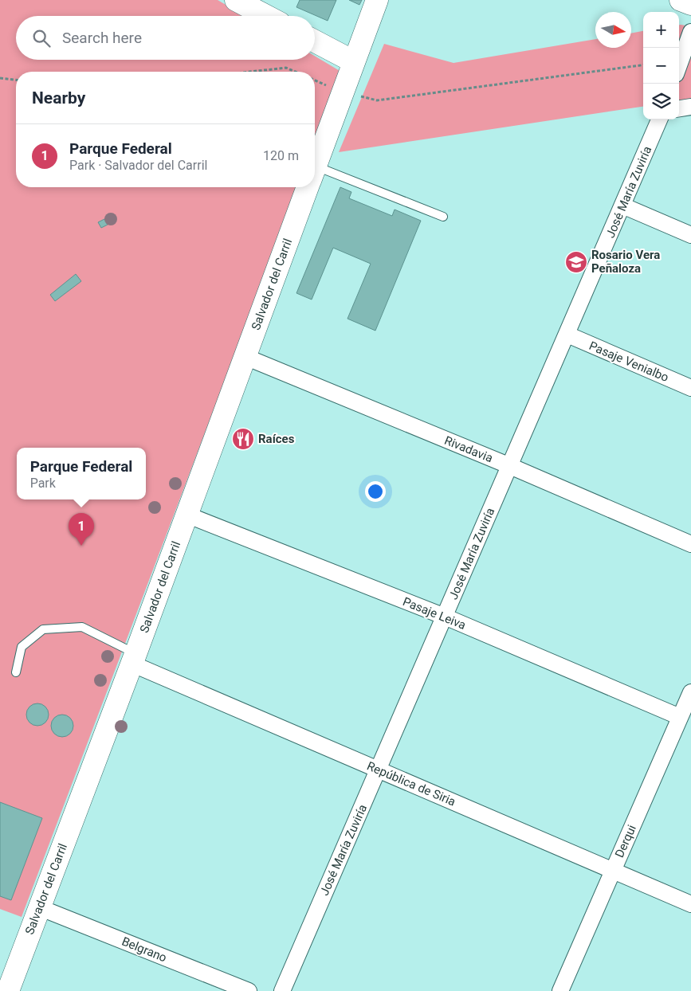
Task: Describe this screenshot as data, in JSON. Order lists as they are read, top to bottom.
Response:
{
  "streets": {
    "main road": ["Salvador del Carril"],
    "street": [
      "José María Zuviría",
      "Pasaje Venialbo",
      "Rivadavia",
      "Pasaje Leiva",
      "República de Siria",
      "Derqui",
      "Belgrano"
    ]
  },
  "crossings": [
    ["José María Zuviría", "Pasaje Venialbo"],
    ["José María Zuviría", "Rivadavia"],
    ["José María Zuviría", "Pasaje Leiva"],
    ["José María Zuviría", "República de Siria"],
    ["Salvador del Carril", "Rivadavia"],
    ["Salvador del Carril", "Pasaje Leiva"],
    ["Salvador del Carril", "República de Siria"],
    ["Salvador del Carril", "Belgrano"],
    ["Pasaje Leiva", "Derqui"],
    ["República de Siria", "Derqui"]
  ],
  "places": {
    "school or university": ["Rosario Vera Peñaloza"],
    "restaurant": ["Raíces"]
  },
  "north": "right",
  "page": {
    "map_buttons": ["+", "−"],
    "search": "Search here",
    "heading": "Nearby",
    "list": [
      {
        "mark": "1",
        "name": "Parque Federal",
        "note": "Park · Salvador del Carril",
        "value": "120 m"
      }
    ],
    "popup": ["Parque Federal", "Park"],
    "pins": "1"
  }
}
